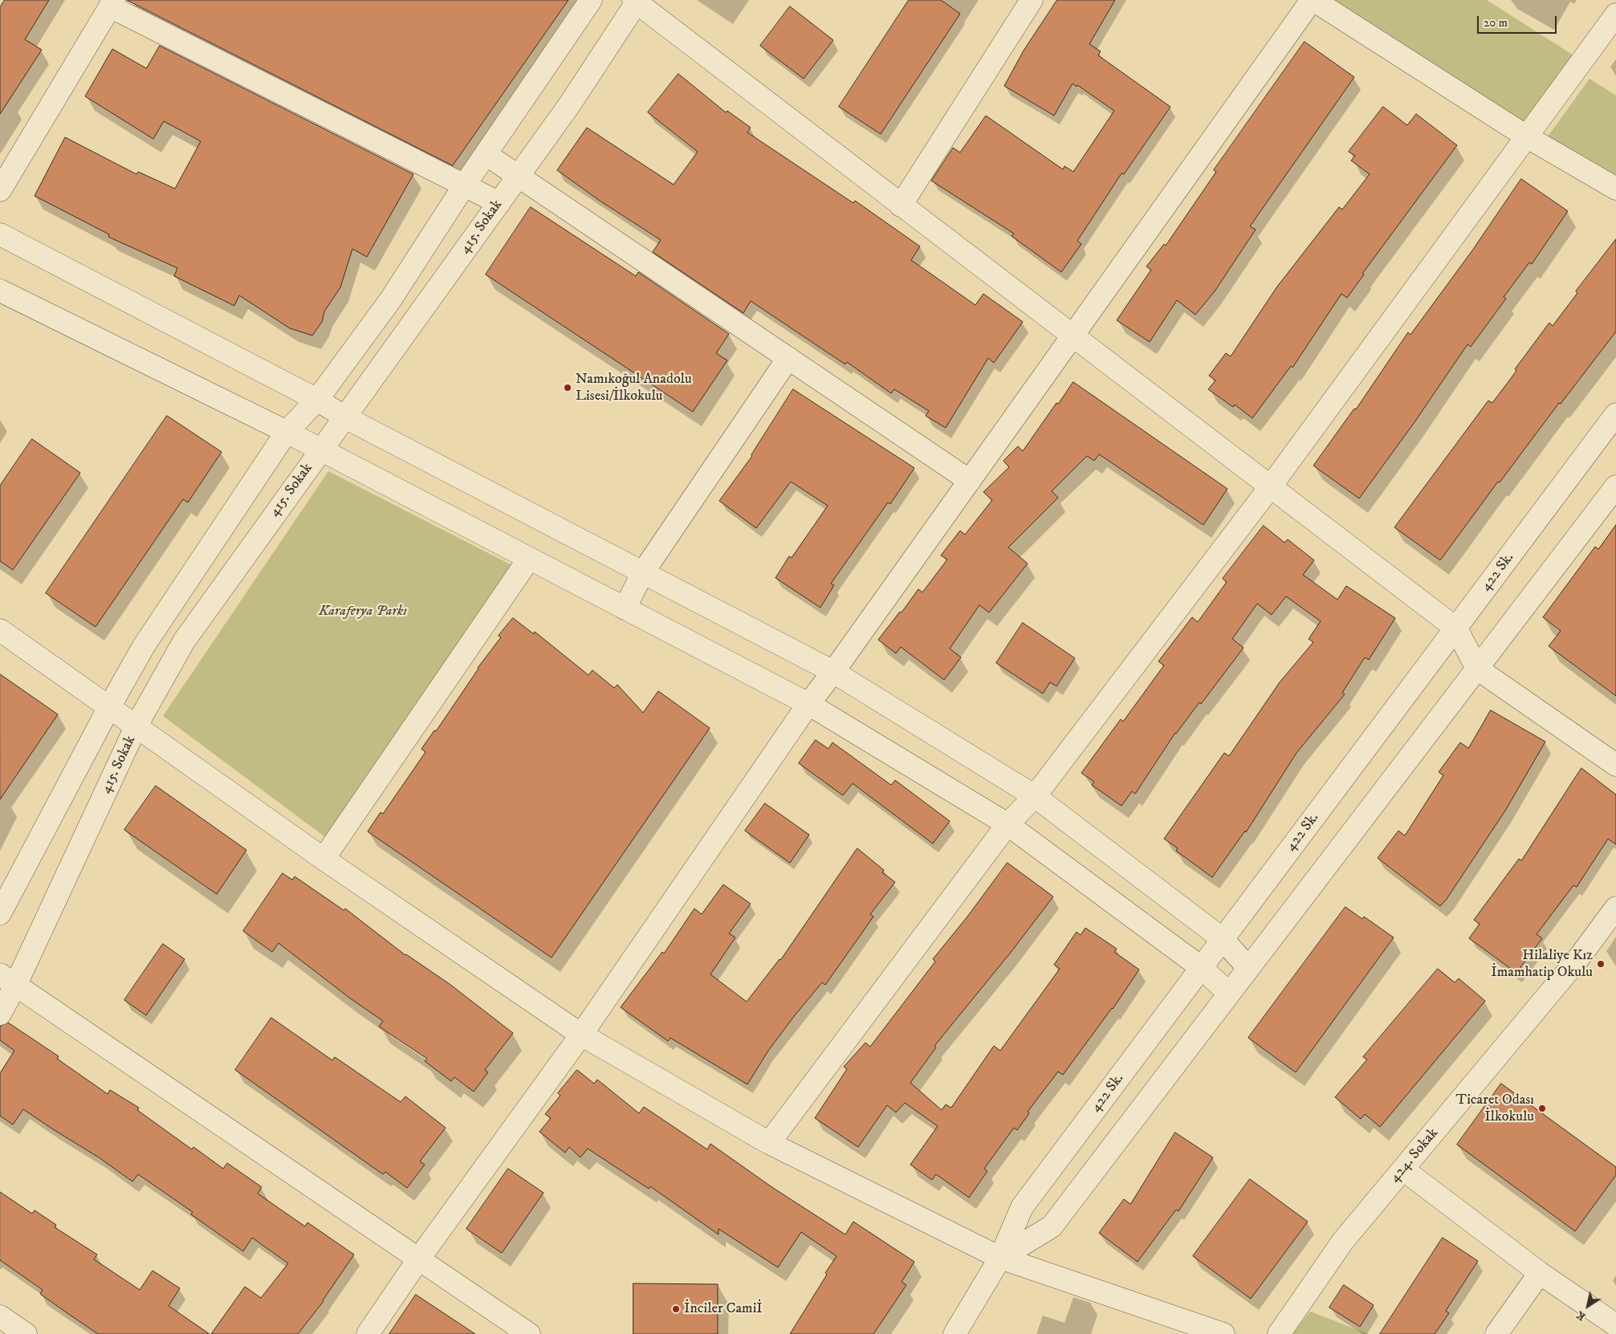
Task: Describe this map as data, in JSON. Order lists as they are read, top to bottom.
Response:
{
  "streets": {
    "street": ["415. Sokak", "422 Sk.", "424. Sokak"]
  },
  "parks": ["Karaferya Parkı"],
  "places": [
    "Namıkoğul Anadolu Lisesi/İlkokulu",
    "Hilaliye Kız İmamhatip Okulu",
    "Ticaret Odası İlkokulu",
    "İnciler Camiİ"
  ],
  "scale_bar": "20 m",
  "north": "bottom left"
}
